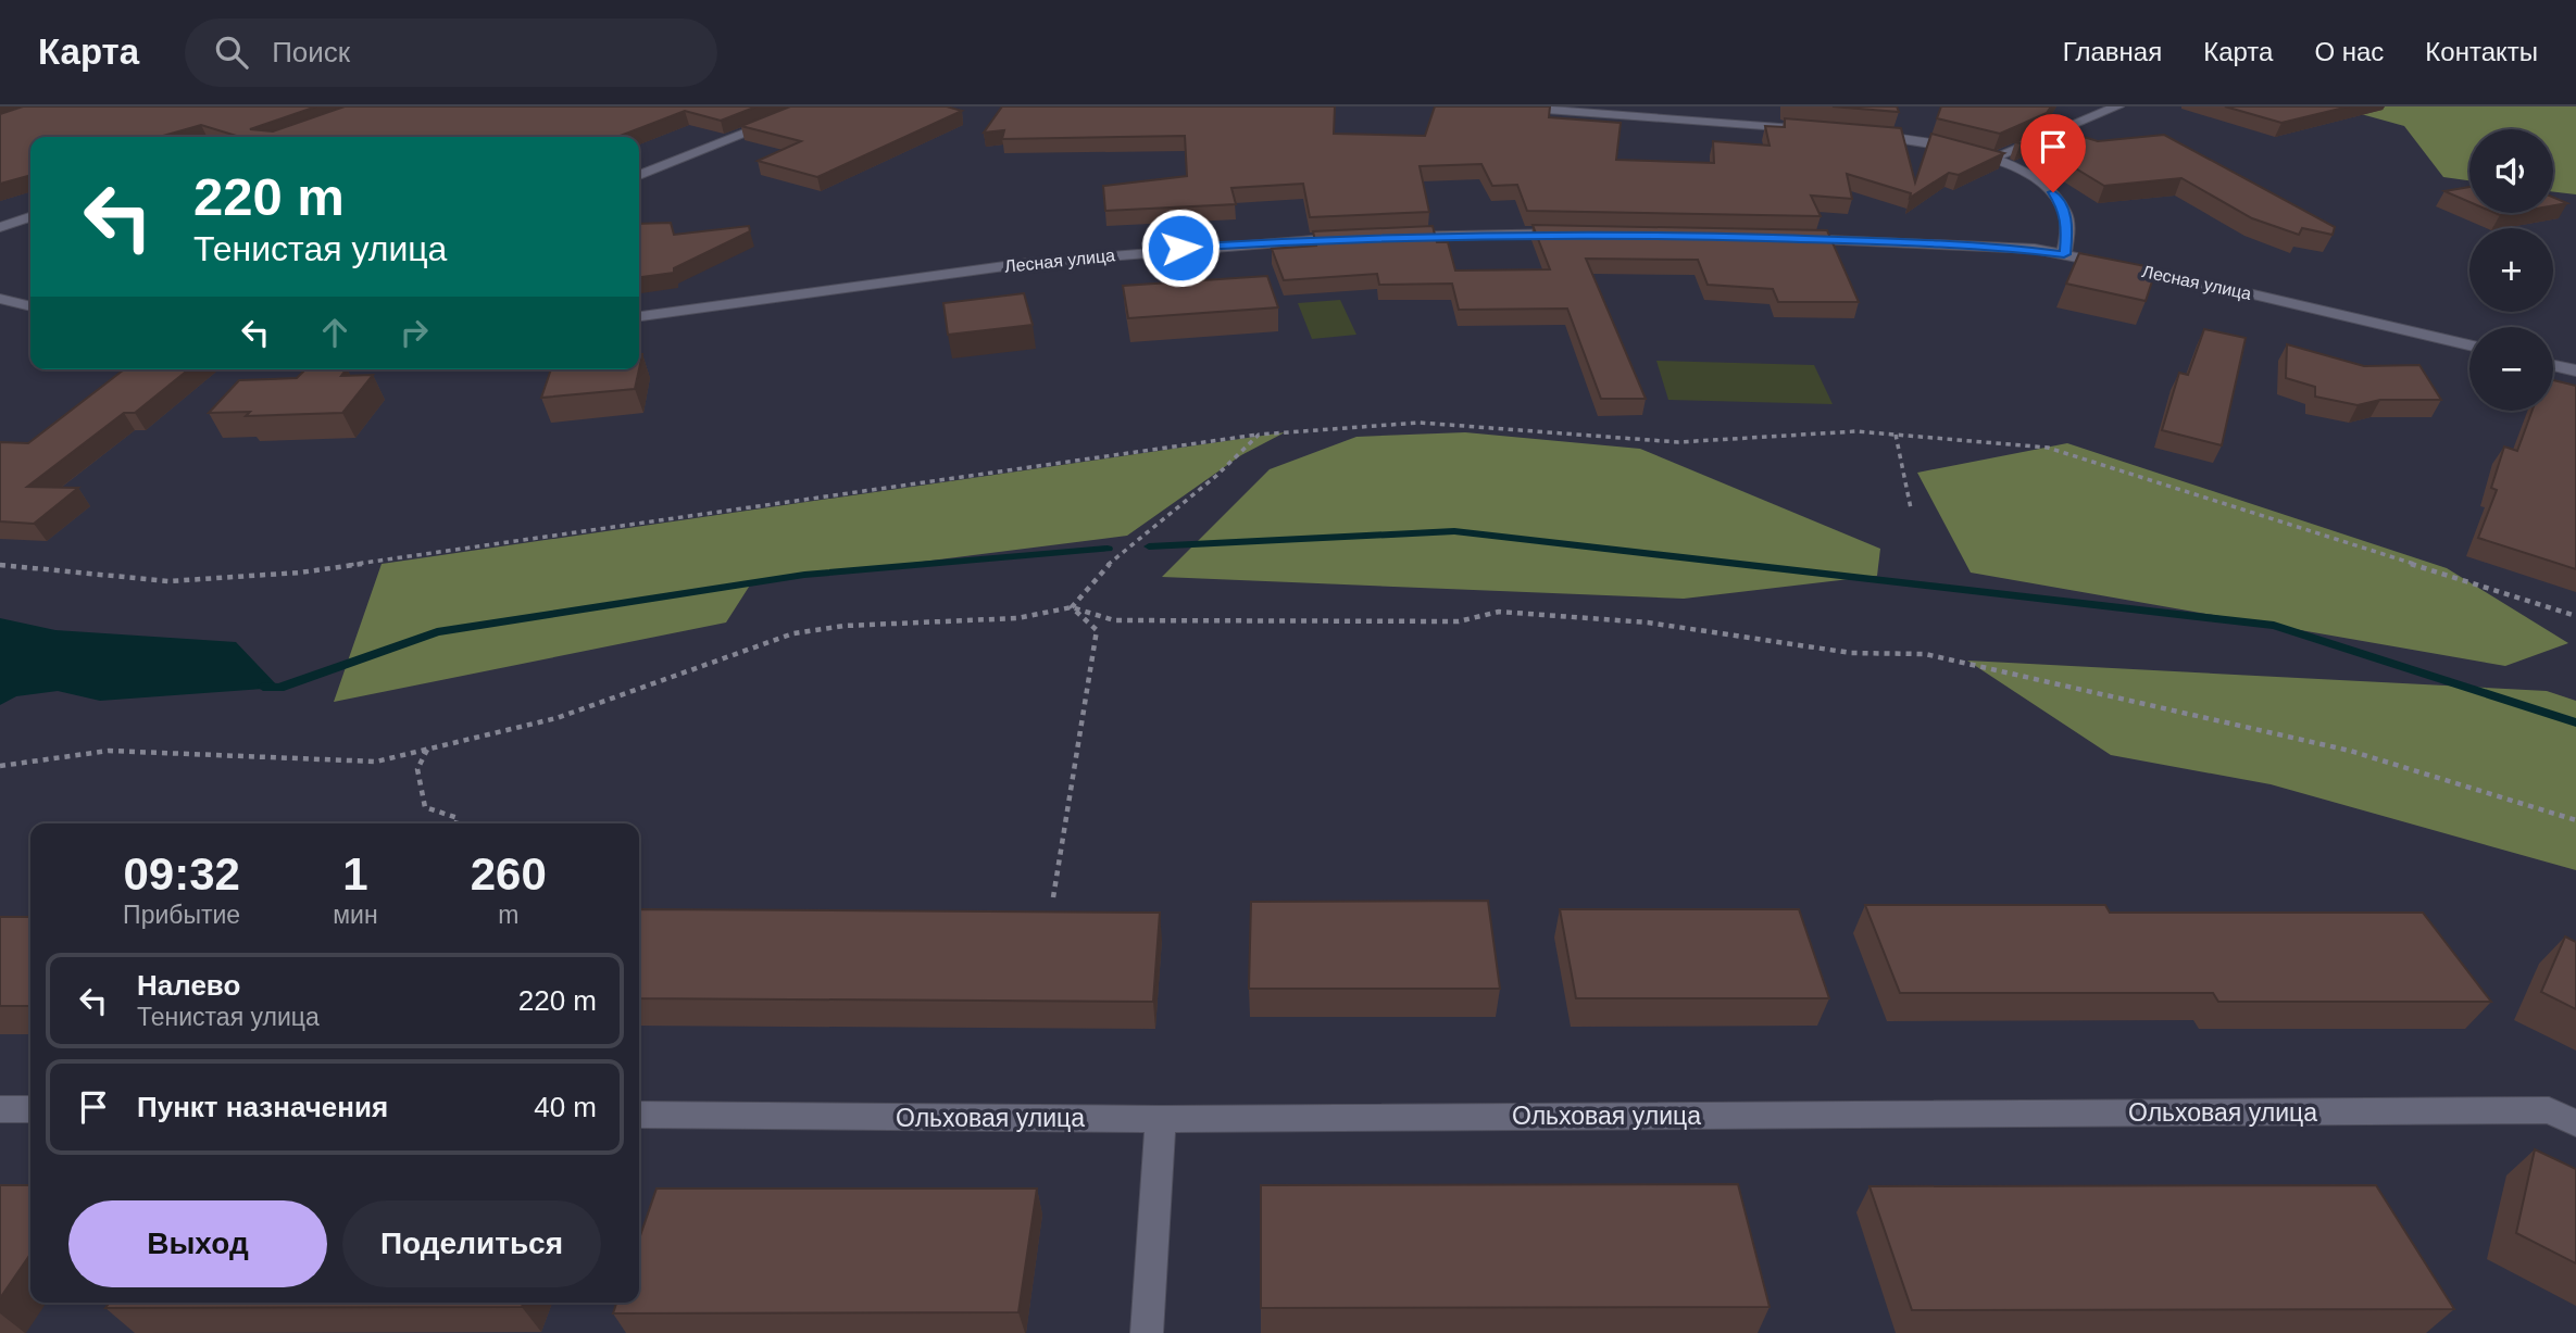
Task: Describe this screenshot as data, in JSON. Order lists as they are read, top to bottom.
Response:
{
  "streets": {
    "street": ["Лесная улица", "Ольховая улица"]
  },
  "page": {
    "header": "Карта",
    "search": "Поиск",
    "nav": [
      "Главная",
      "Карта",
      "О нас",
      "Контакты"
    ],
    "map_buttons": ["+", "−"],
    "turn": ["220 m", "Тенистая улица"],
    "eta": [
      "09:32",
      "Прибытие",
      "1",
      "мин",
      "260",
      "m"
    ],
    "list": [
      {
        "name": "Налево",
        "note": "Тенистая улица",
        "value": "220 m"
      },
      {
        "name": "Пункт назначения",
        "value": "40 m"
      }
    ],
    "buttons": ["Выход", "Поделиться"]
  }
}
